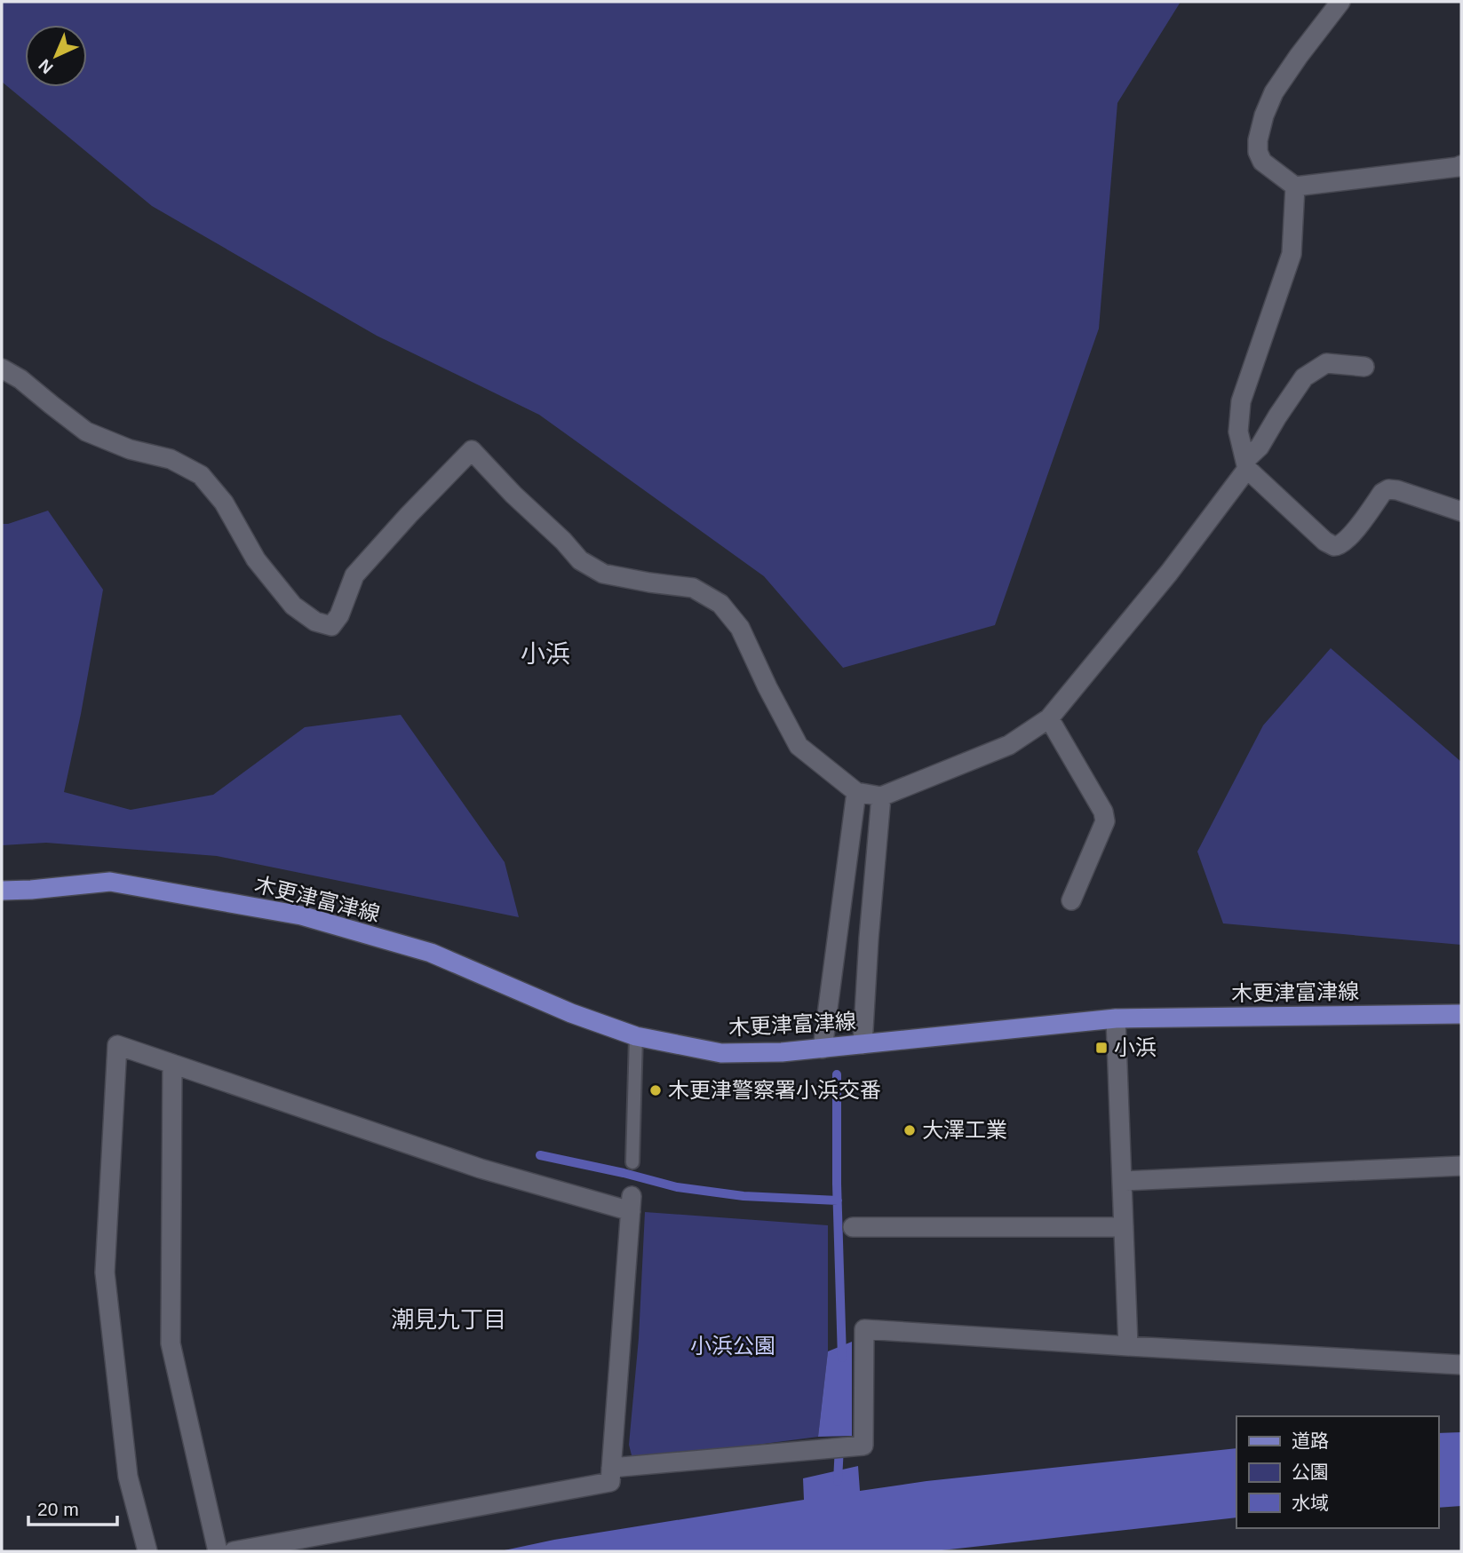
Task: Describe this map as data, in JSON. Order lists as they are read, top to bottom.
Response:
{
  "streets": {
    "main road": ["木更津富津線"]
  },
  "districts": ["小浜", "潮見九丁目"],
  "parks": ["小浜公園"],
  "places": {
    "transit": ["小浜"],
    "other": ["木更津警察署小浜交番", "大澤工業"]
  },
  "legend": ["道路", "公園", "水域"],
  "scale_bar": "20 m",
  "north": "bottom left"
}
